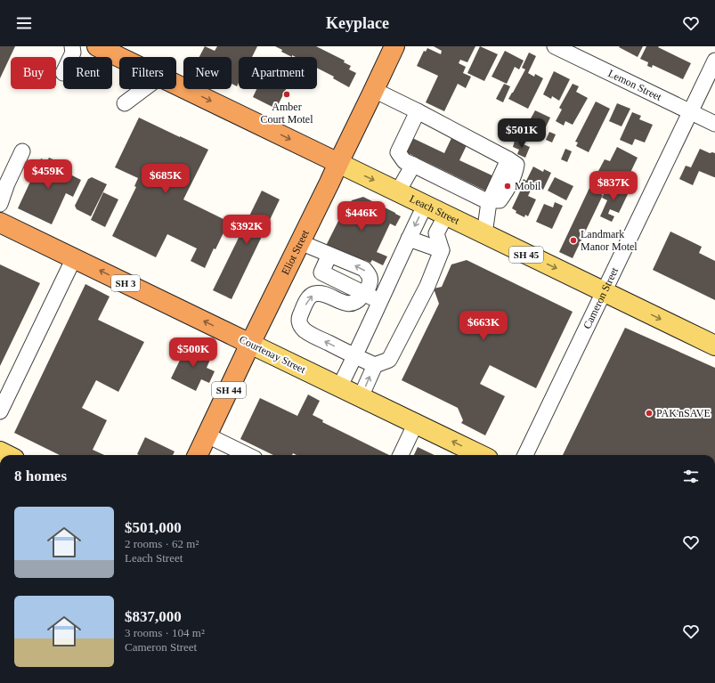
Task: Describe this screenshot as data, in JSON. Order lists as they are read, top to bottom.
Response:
{
  "streets": {
    "highway": [
      "Leach Street",
      "Eliot Street",
      "SH 3",
      "Courtenay Street",
      "SH 44"
    ],
    "main road": ["SH 45"],
    "street": ["Lemon Street", "Cameron Street"]
  },
  "crossings": [
    ["Lemon Street", "Cameron Street"],
    ["Leach Street", "Eliot Street"],
    ["Leach Street", "Cameron Street"],
    ["Eliot Street", "Courtenay Street"]
  ],
  "one_way": ["Leach Street", "Courtenay Street"],
  "places": [
    "Amber Court Motel",
    "Mobil",
    "Landmark Manor Motel",
    "PAK'nSAVE"
  ],
  "page": {
    "header": "Keyplace",
    "chip": [
      "Buy",
      "Rent",
      "Filters",
      "New",
      "Apartment"
    ],
    "price": [
      "$501K",
      "$459K",
      "$685K",
      "$837K",
      "$446K",
      "$392K",
      "$663K",
      "$500K"
    ],
    "heading": "8 homes",
    "list": [
      {
        "name": "$501,000",
        "note": "2 rooms · 62 m² · Leach Street"
      },
      {
        "name": "$837,000",
        "note": "3 rooms · 104 m² · Cameron Street"
      }
    ]
  }
}
